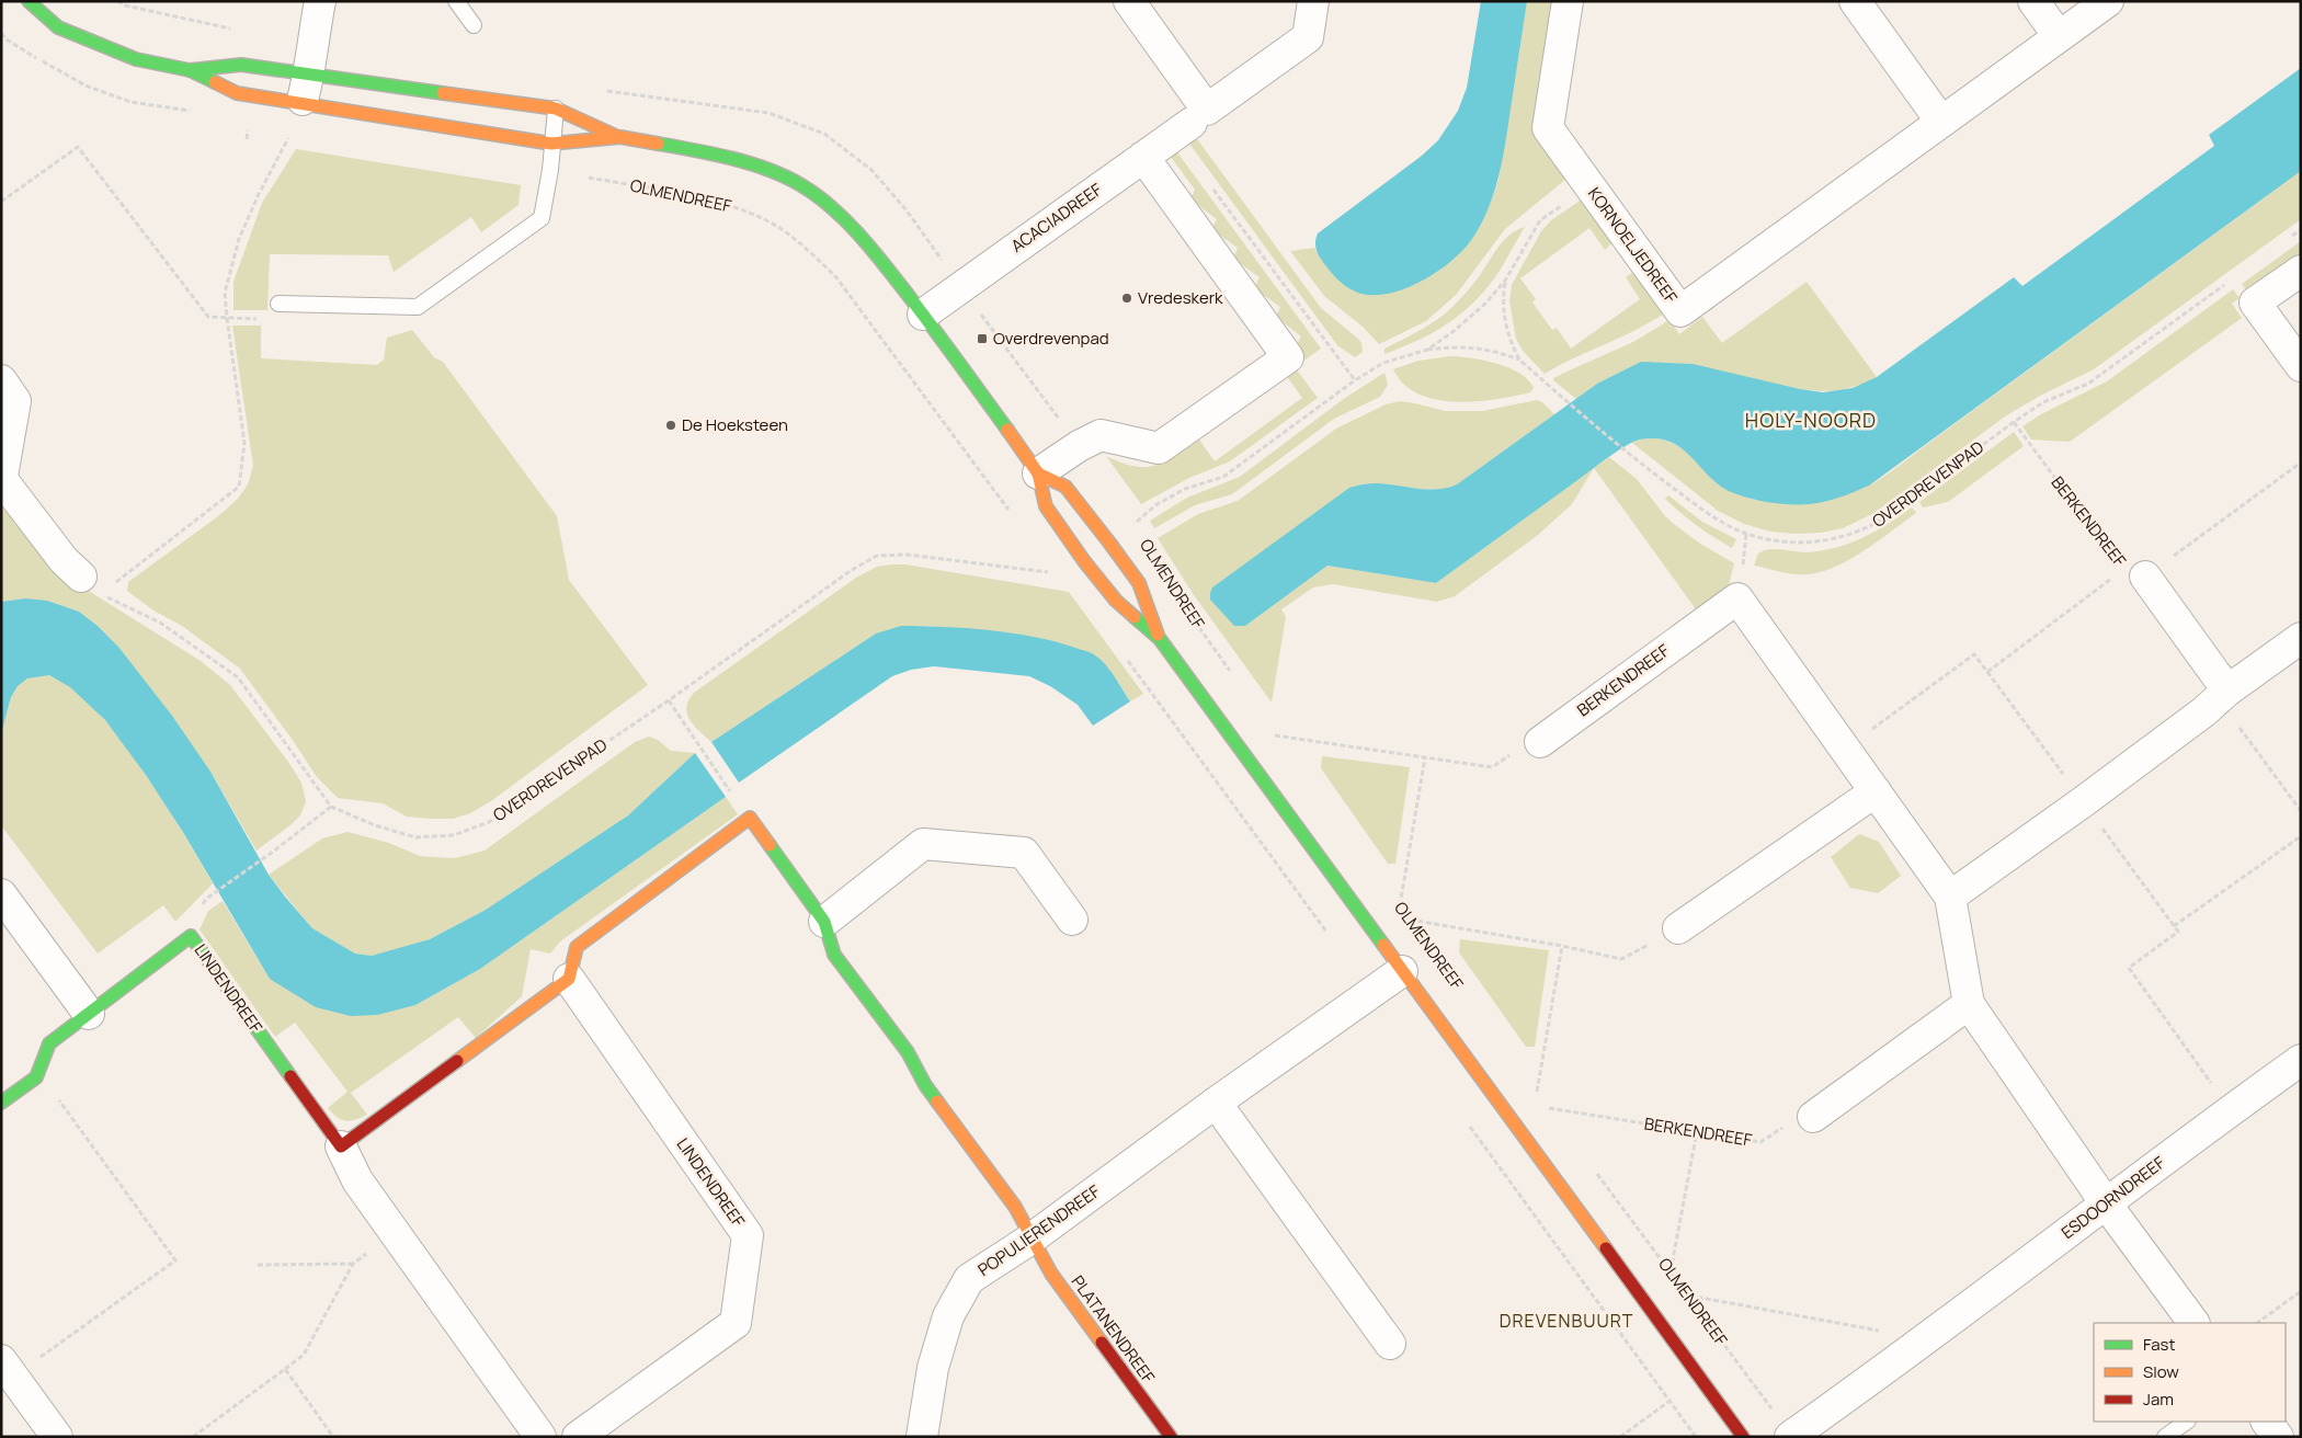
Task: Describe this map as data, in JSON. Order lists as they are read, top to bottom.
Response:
{
  "streets": {
    "street": [
      "OLMENDREEF",
      "ACACIADREEF",
      "KORNOELJEDREEF",
      "BERKENDREEF",
      "LINDENDREEF",
      "ESDOORNDREEF",
      "POPULIERENDREEF",
      "PLATANENDREEF"
    ],
    "path": ["OVERDREVENPAD"]
  },
  "crossings": [
    ["OLMENDREEF", "ACACIADREEF"],
    ["OLMENDREEF", "ESDOORNDREEF"],
    ["OLMENDREEF", "POPULIERENDREEF"],
    ["OVERDREVENPAD", "BERKENDREEF"],
    ["BERKENDREEF", "ESDOORNDREEF"],
    ["POPULIERENDREEF", "PLATANENDREEF"]
  ],
  "districts": ["HOLY-NOORD", "DREVENBUURT"],
  "places": {
    "other": ["Vredeskerk", "De Hoeksteen"],
    "transit": ["Overdrevenpad"]
  },
  "legend": ["Fast", "Slow", "Jam"]
}
